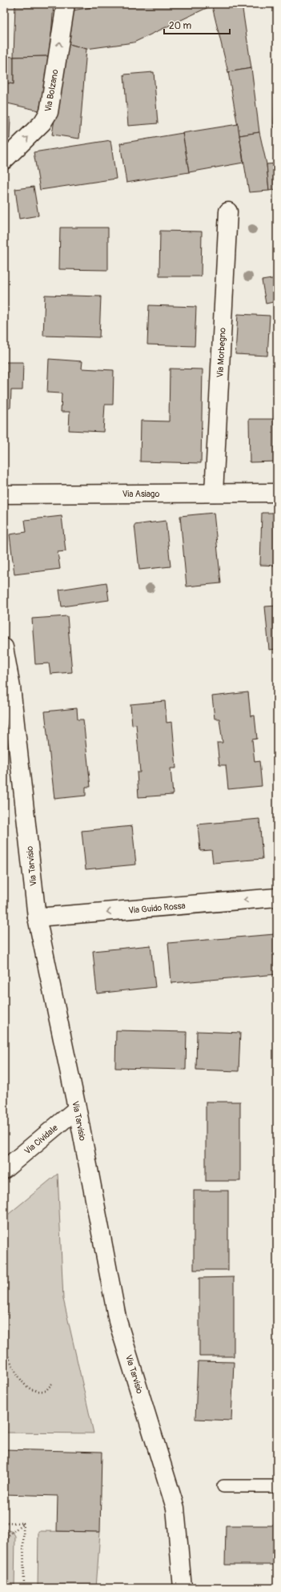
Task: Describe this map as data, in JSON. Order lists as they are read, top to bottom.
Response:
{
  "streets": {
    "street": [
      "Via Bolzano",
      "Via Morbegno",
      "Via Asiago",
      "Via Tarvisio",
      "Via Guido Rossa",
      "Via Cividale"
    ]
  },
  "crossings": [
    ["Via Morbegno", "Via Asiago"],
    ["Via Tarvisio", "Via Guido Rossa"],
    ["Via Tarvisio", "Via Cividale"]
  ],
  "one_way": ["Via Bolzano", "Via Guido Rossa"],
  "scale_bar": "20 m"
}
